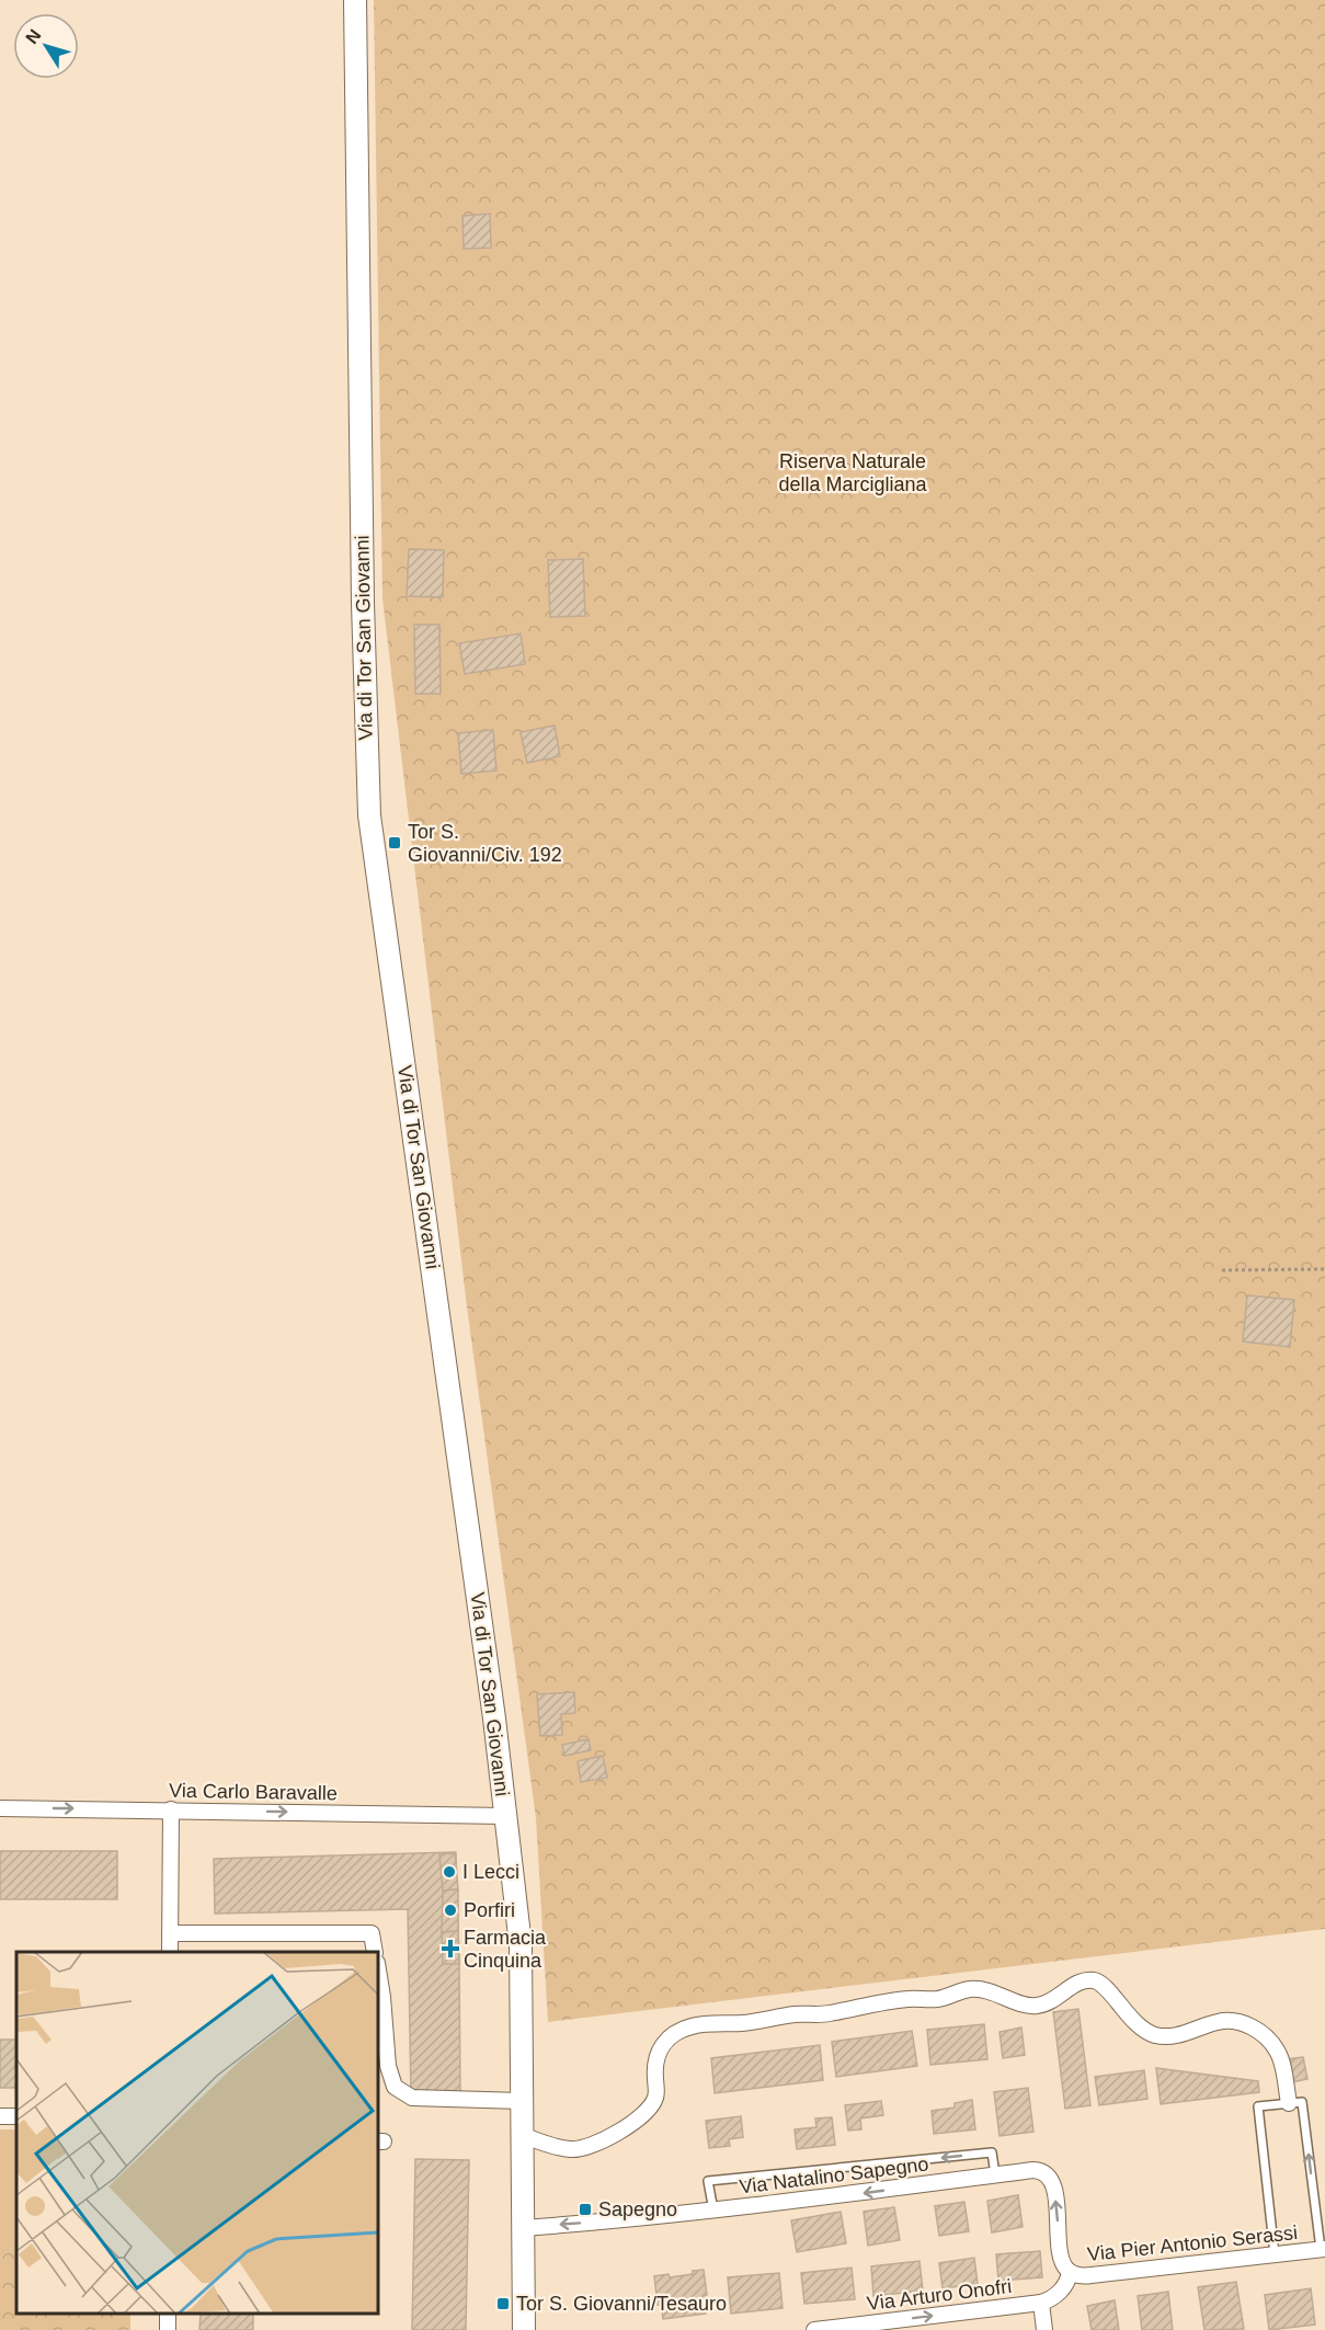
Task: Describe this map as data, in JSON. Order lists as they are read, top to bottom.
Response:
{
  "streets": {
    "street": [
      "Via di Tor San Giovanni",
      "Via Carlo Baravalle",
      "Via Natalino Sapegno",
      "Via Pier Antonio Serassi",
      "Via Arturo Onofri"
    ]
  },
  "crossings": [
    ["Via di Tor San Giovanni", "Via Carlo Baravalle"],
    ["Via di Tor San Giovanni", "Via Natalino Sapegno"],
    ["Via Natalino Sapegno", "Via Pier Antonio Serassi"],
    ["Via Pier Antonio Serassi", "Via Arturo Onofri"]
  ],
  "one_way": ["Via Natalino Sapegno", "Via Arturo Onofri"],
  "parks": ["Riserva Naturale della Marcigliana"],
  "places": {
    "transit": ["Tor S. Giovanni/Civ. 192", "Sapegno", "Tor S. Giovanni/Tesauro"],
    "other": ["I Lecci", "Porfiri"],
    "health": ["Farmacia Cinquina"]
  },
  "north": "top left"
}
